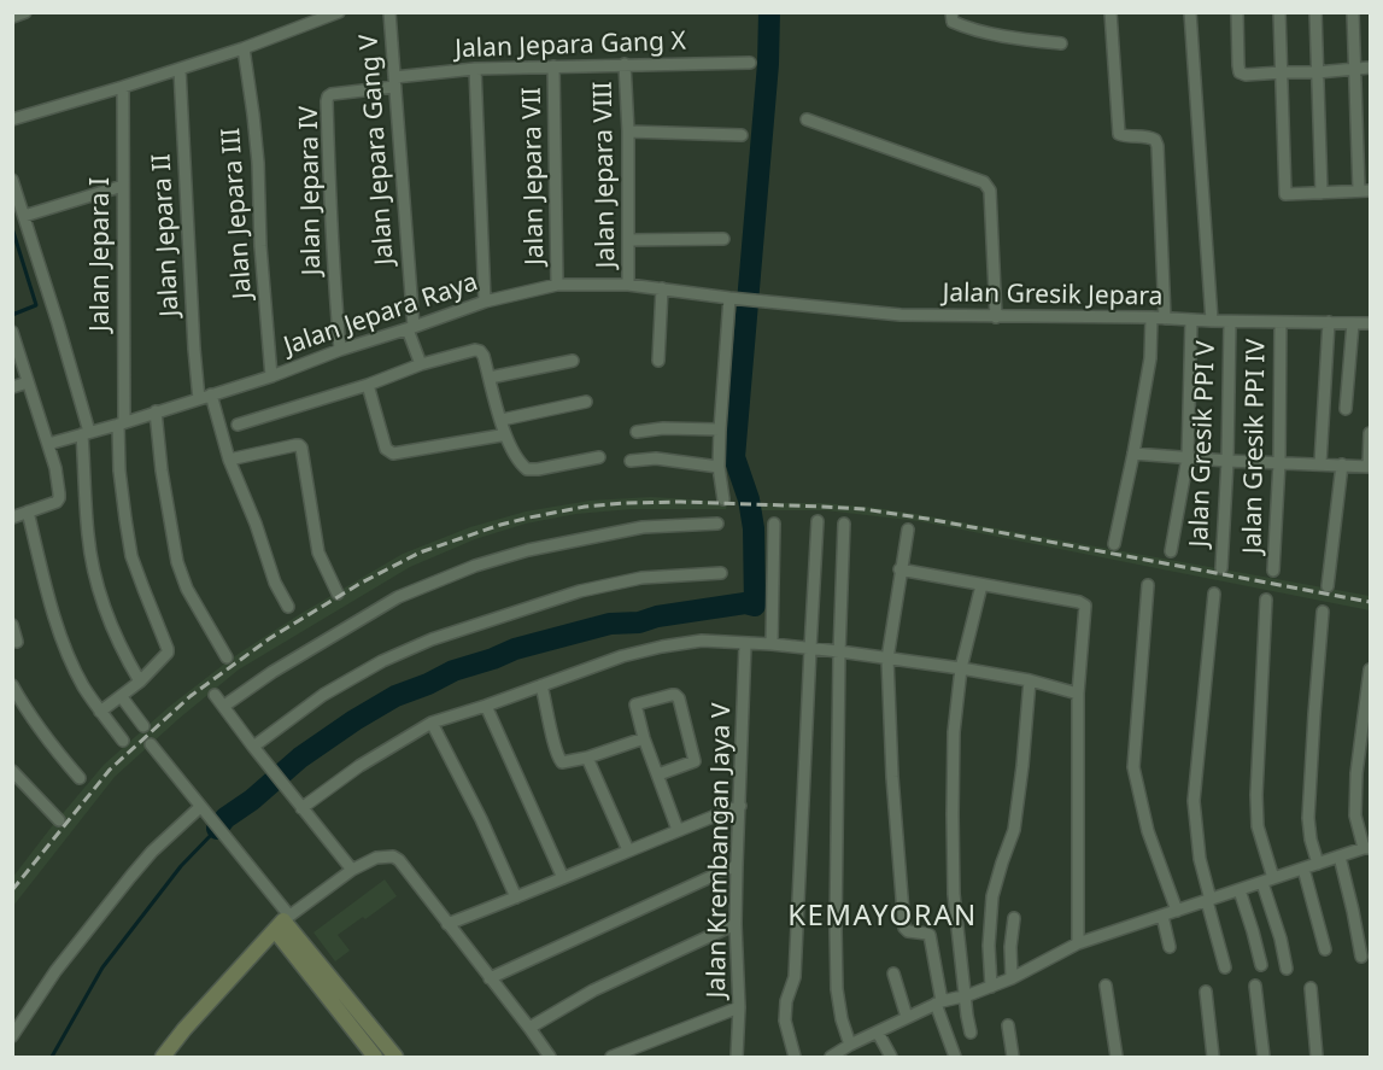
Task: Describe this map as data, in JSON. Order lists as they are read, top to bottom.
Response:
{
  "streets": {
    "street": [
      "Jalan Jepara Gang X",
      "Jalan Jepara Gang V",
      "Jalan Jepara VIII",
      "Jalan Jepara VII",
      "Jalan Jepara IV",
      "Jalan Jepara III",
      "Jalan Jepara II",
      "Jalan Jepara I",
      "Jalan Gresik Jepara",
      "Jalan Jepara Raya",
      "Jalan Gresik PPI V",
      "Jalan Gresik PPI IV",
      "Jalan Krembangan Jaya V"
    ]
  },
  "crossings": [
    ["Jalan Jepara Gang X", "Jalan Jepara Gang V"],
    ["Jalan Jepara Gang X", "Jalan Jepara VIII"],
    ["Jalan Jepara Gang X", "Jalan Jepara VII"],
    ["Jalan Jepara Gang X", "Jalan Jepara IV"],
    ["Jalan Jepara Gang V", "Jalan Jepara IV"],
    ["Jalan Jepara Gang V", "Jalan Jepara Raya"],
    ["Jalan Jepara VIII", "Jalan Jepara Raya"],
    ["Jalan Jepara VII", "Jalan Jepara Raya"],
    ["Jalan Jepara IV", "Jalan Jepara Raya"],
    ["Jalan Jepara III", "Jalan Jepara Raya"],
    ["Jalan Jepara II", "Jalan Jepara Raya"],
    ["Jalan Jepara I", "Jalan Jepara Raya"],
    ["Jalan Gresik Jepara", "Jalan Jepara Raya"],
    ["Jalan Gresik Jepara", "Jalan Gresik PPI V"],
    ["Jalan Gresik Jepara", "Jalan Gresik PPI IV"]
  ],
  "districts": ["KEMAYORAN"]
}
